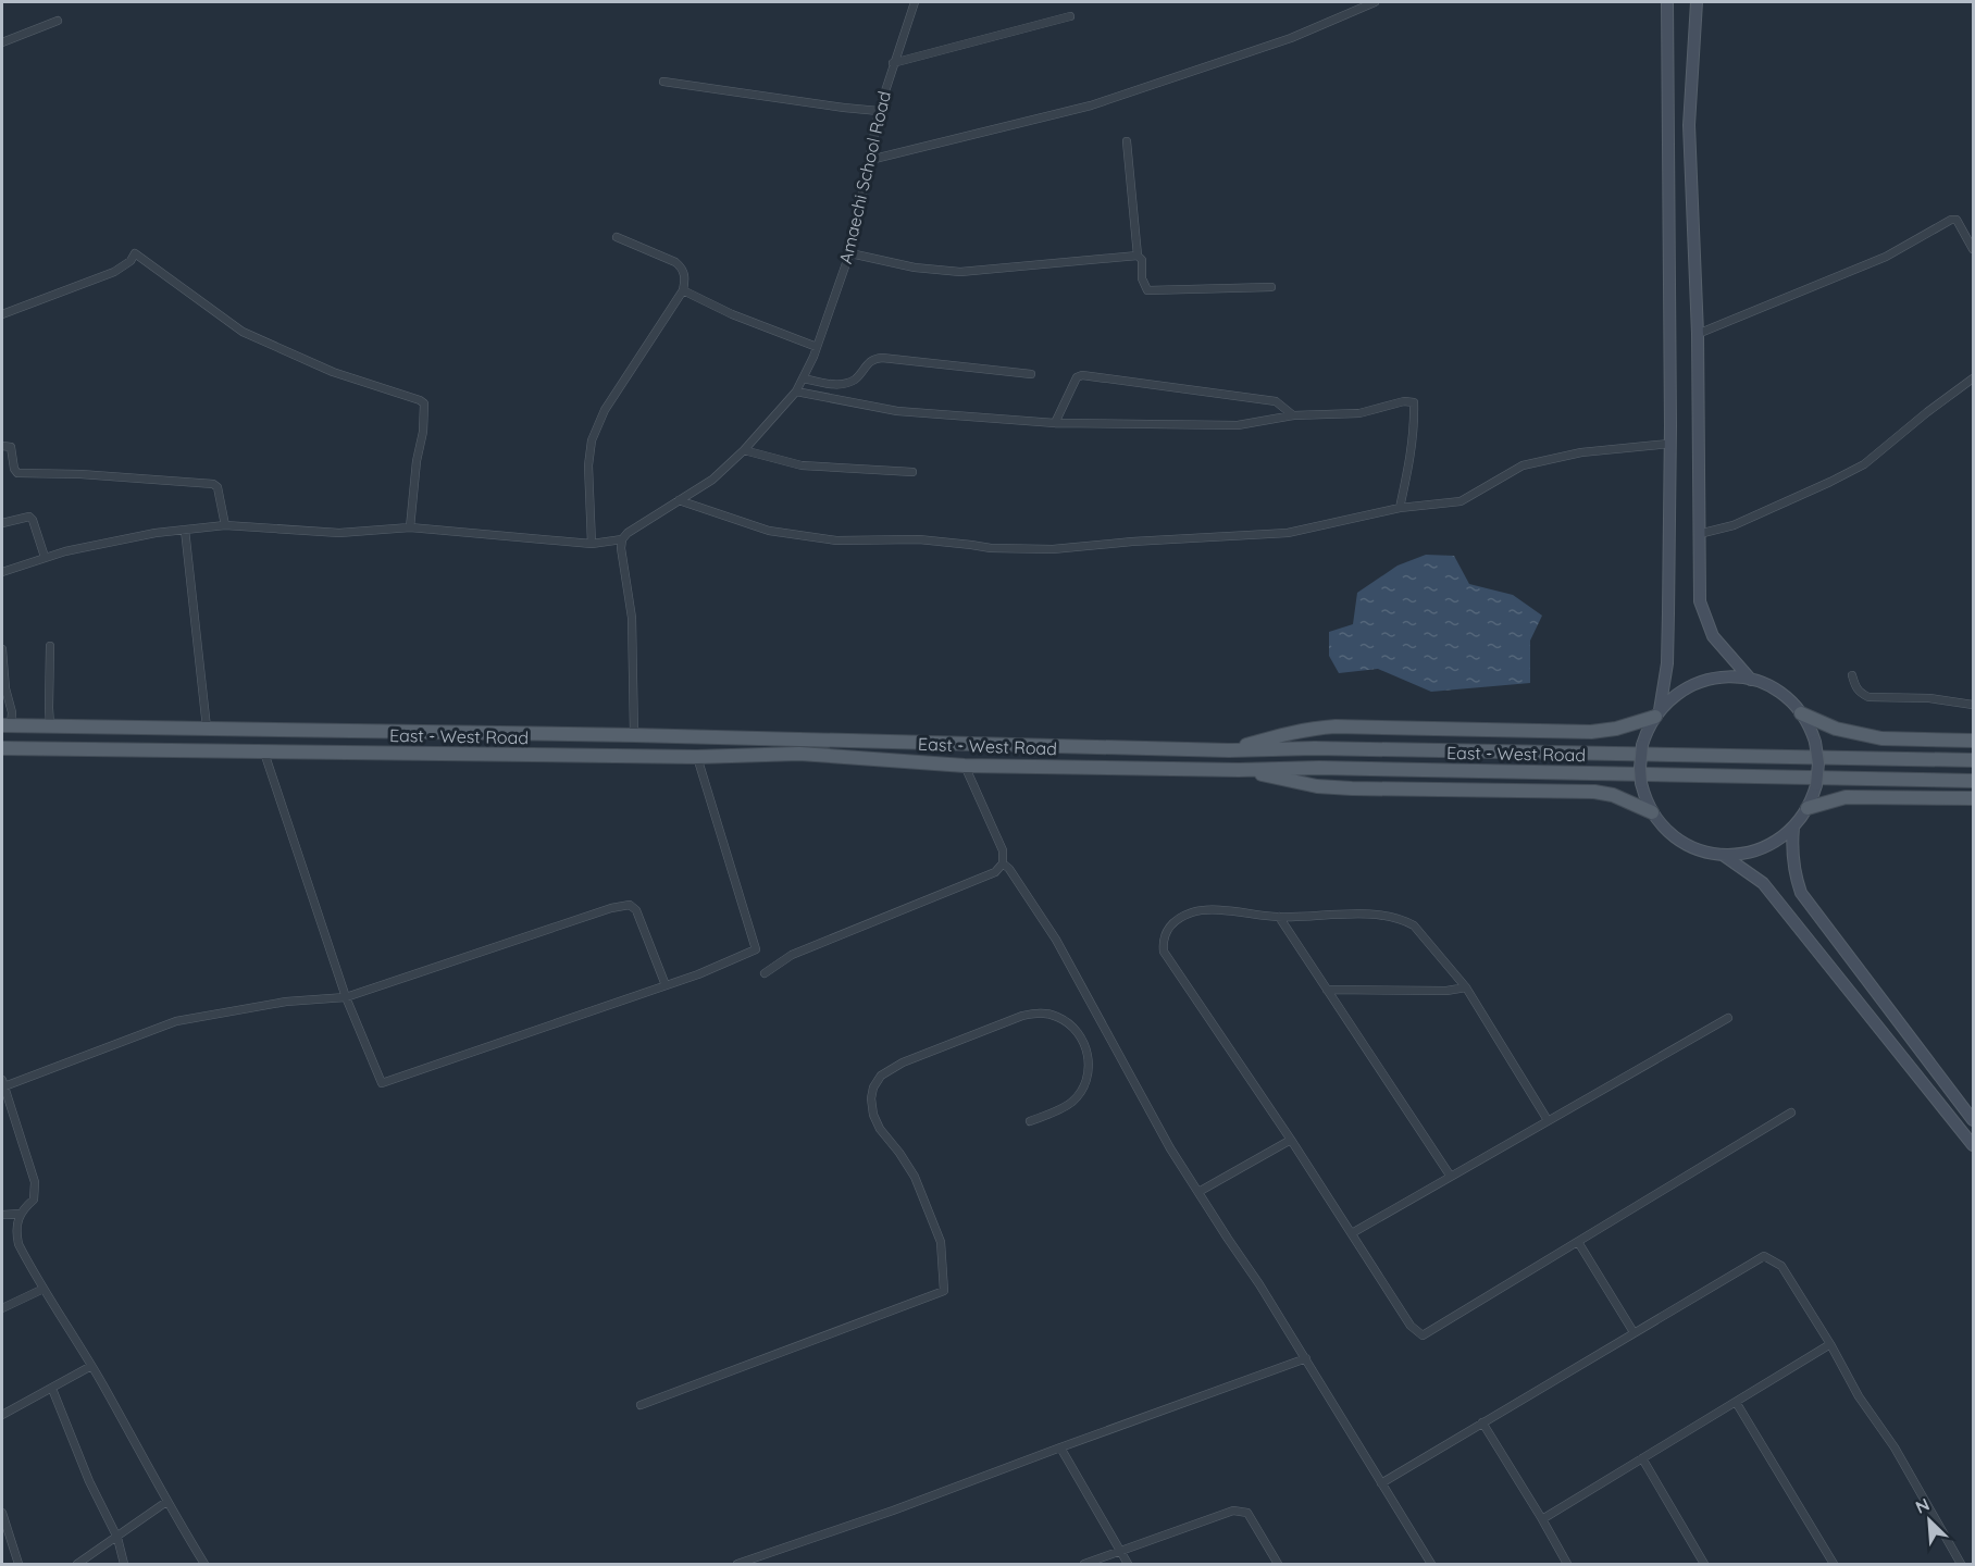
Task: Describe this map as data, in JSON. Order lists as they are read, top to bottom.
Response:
{
  "streets": {
    "main road": ["East - West Road"],
    "street": ["Amaechi School Road"]
  },
  "north": "top left"
}
